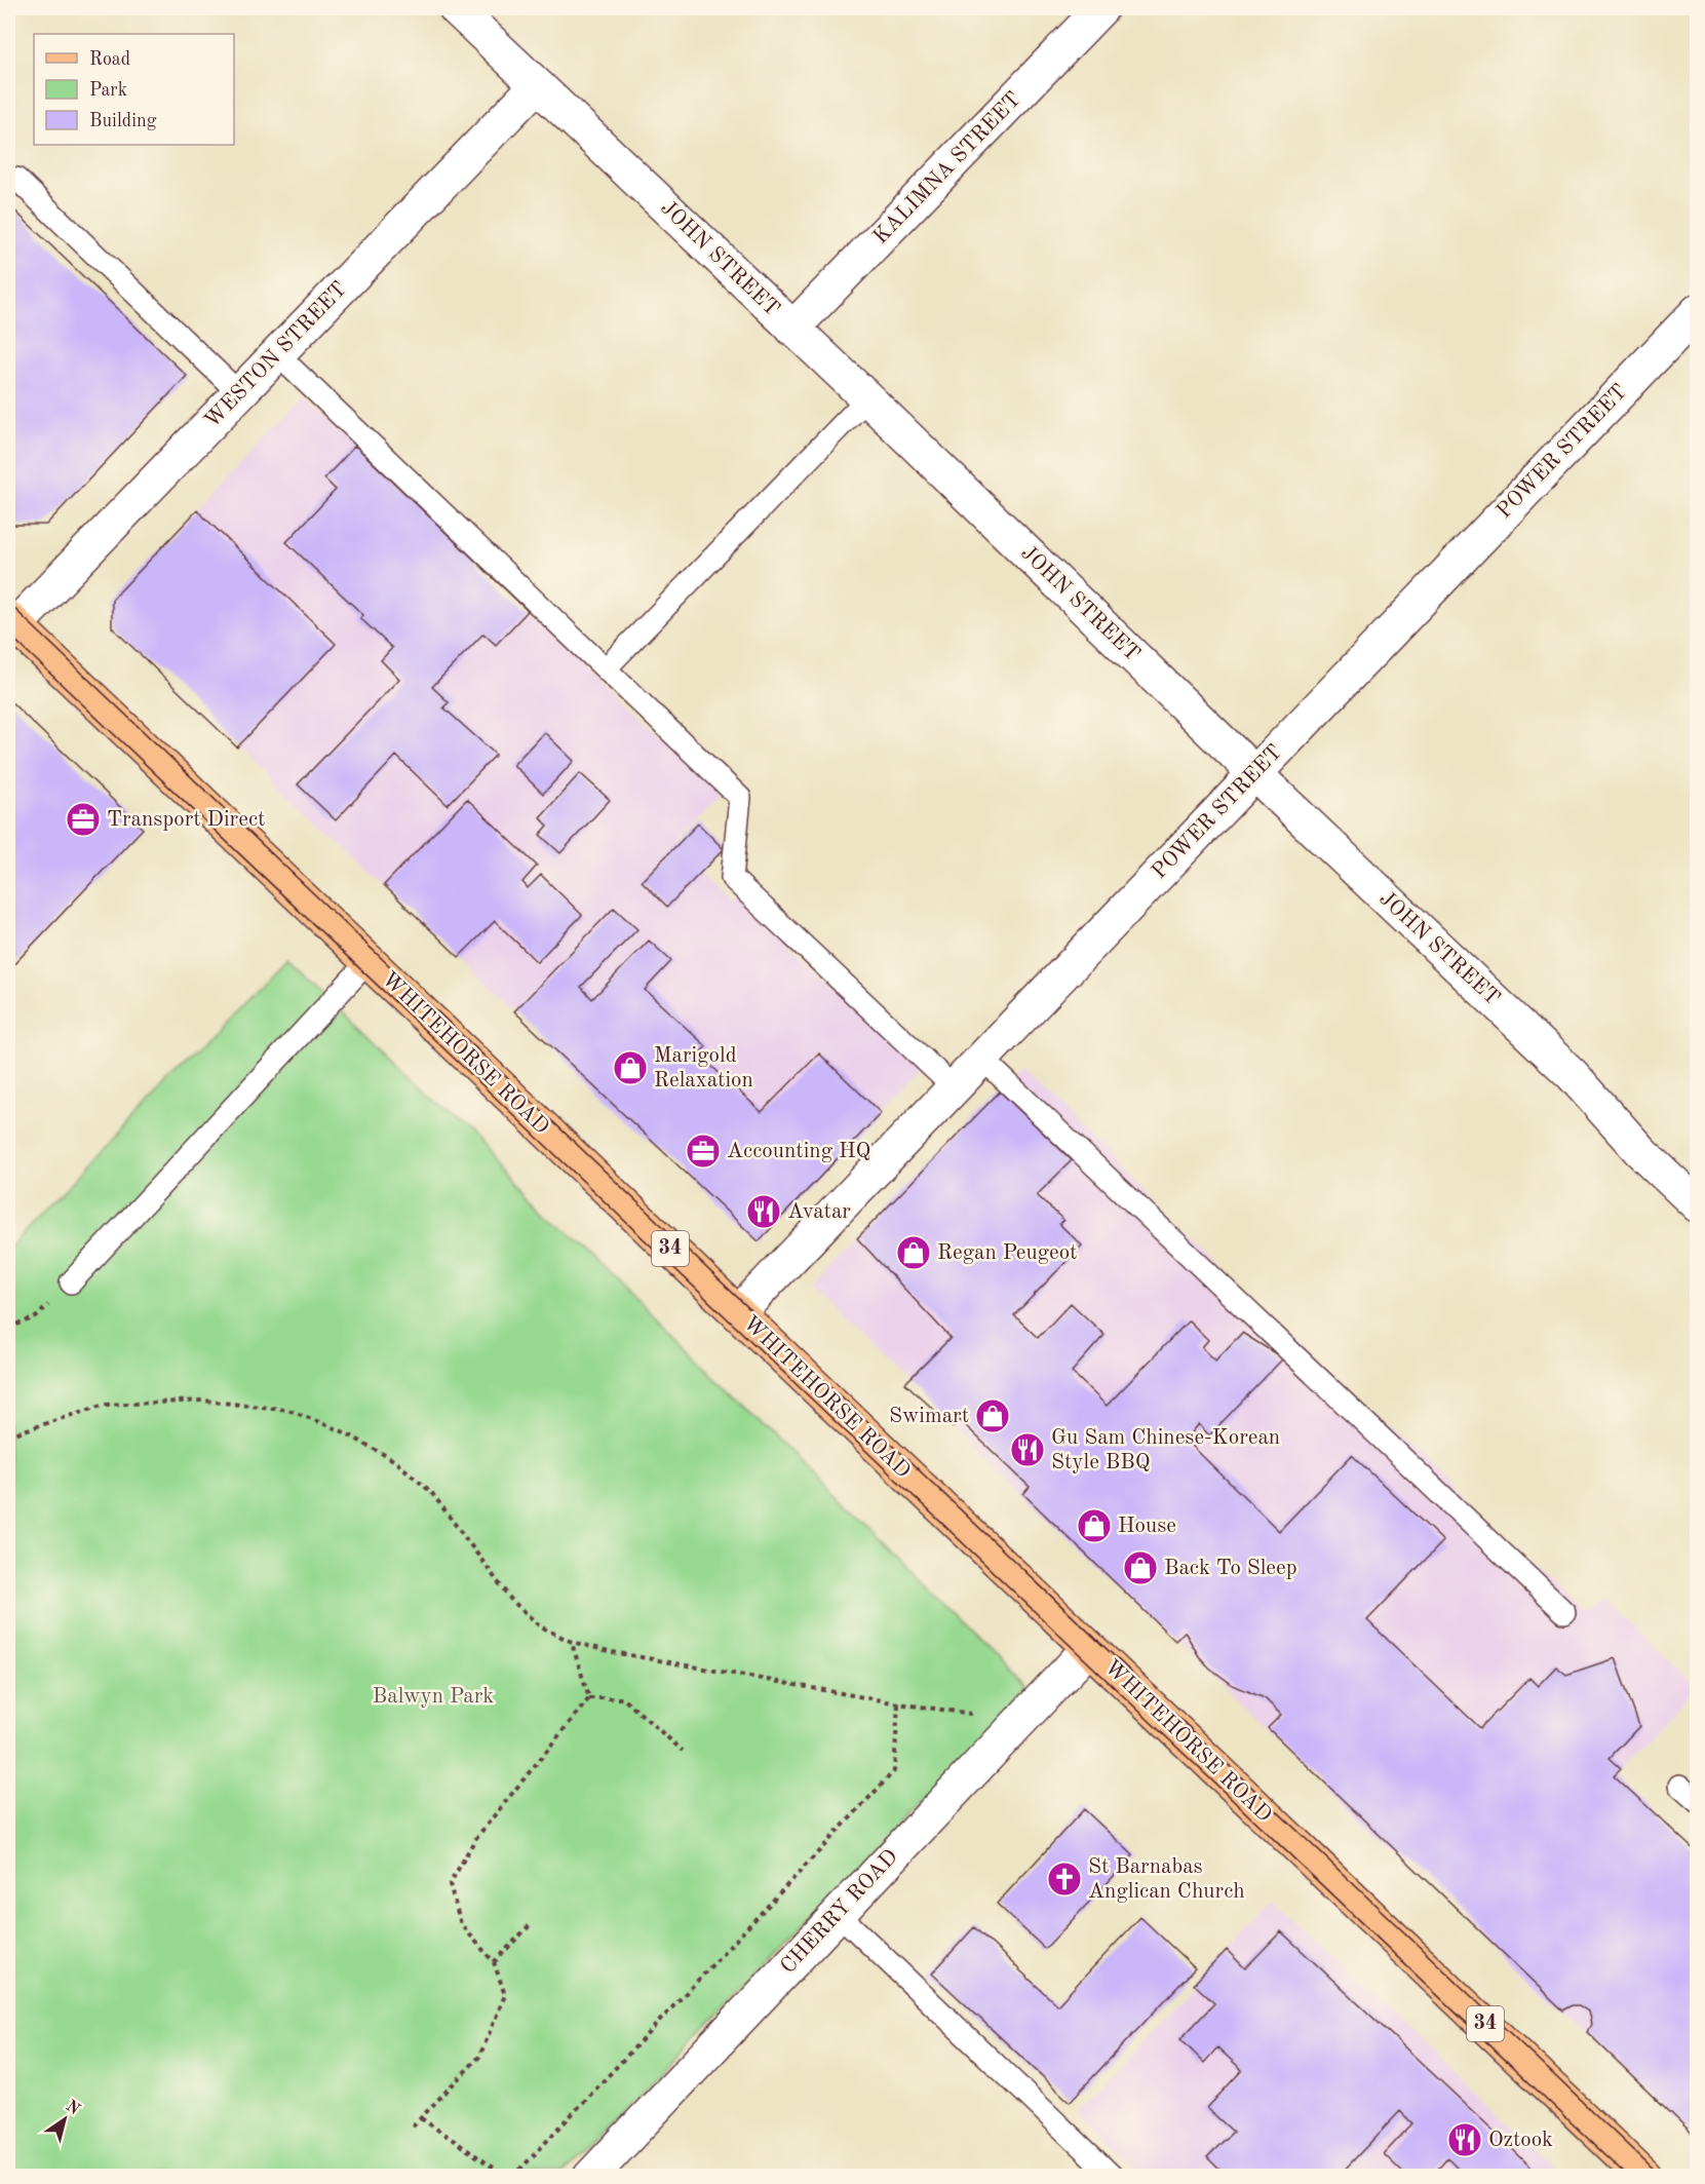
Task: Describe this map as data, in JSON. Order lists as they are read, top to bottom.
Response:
{
  "streets": {
    "main road": ["WHITEHORSE ROAD", "34"],
    "street": [
      "KALIMNA STREET",
      "JOHN STREET",
      "WESTON STREET",
      "POWER STREET",
      "CHERRY ROAD"
    ]
  },
  "crossings": [
    ["KALIMNA STREET", "JOHN STREET"],
    ["JOHN STREET", "WESTON STREET"],
    ["JOHN STREET", "POWER STREET"],
    ["WESTON STREET", "WHITEHORSE ROAD"],
    ["POWER STREET", "WHITEHORSE ROAD"],
    ["WHITEHORSE ROAD", "CHERRY ROAD"]
  ],
  "parks": ["Balwyn Park"],
  "places": {
    "office": ["Transport Direct", "Accounting HQ"],
    "shop": [
      "Marigold Relaxation",
      "Regan Peugeot",
      "Swimart",
      "House",
      "Back To Sleep"
    ],
    "restaurant": ["Avatar", "Gu Sam Chinese-Korean Style BBQ", "Oztook"],
    "church": ["St Barnabas Anglican Church"]
  },
  "legend": ["Road", "Park", "Building"],
  "north": "top right"
}
